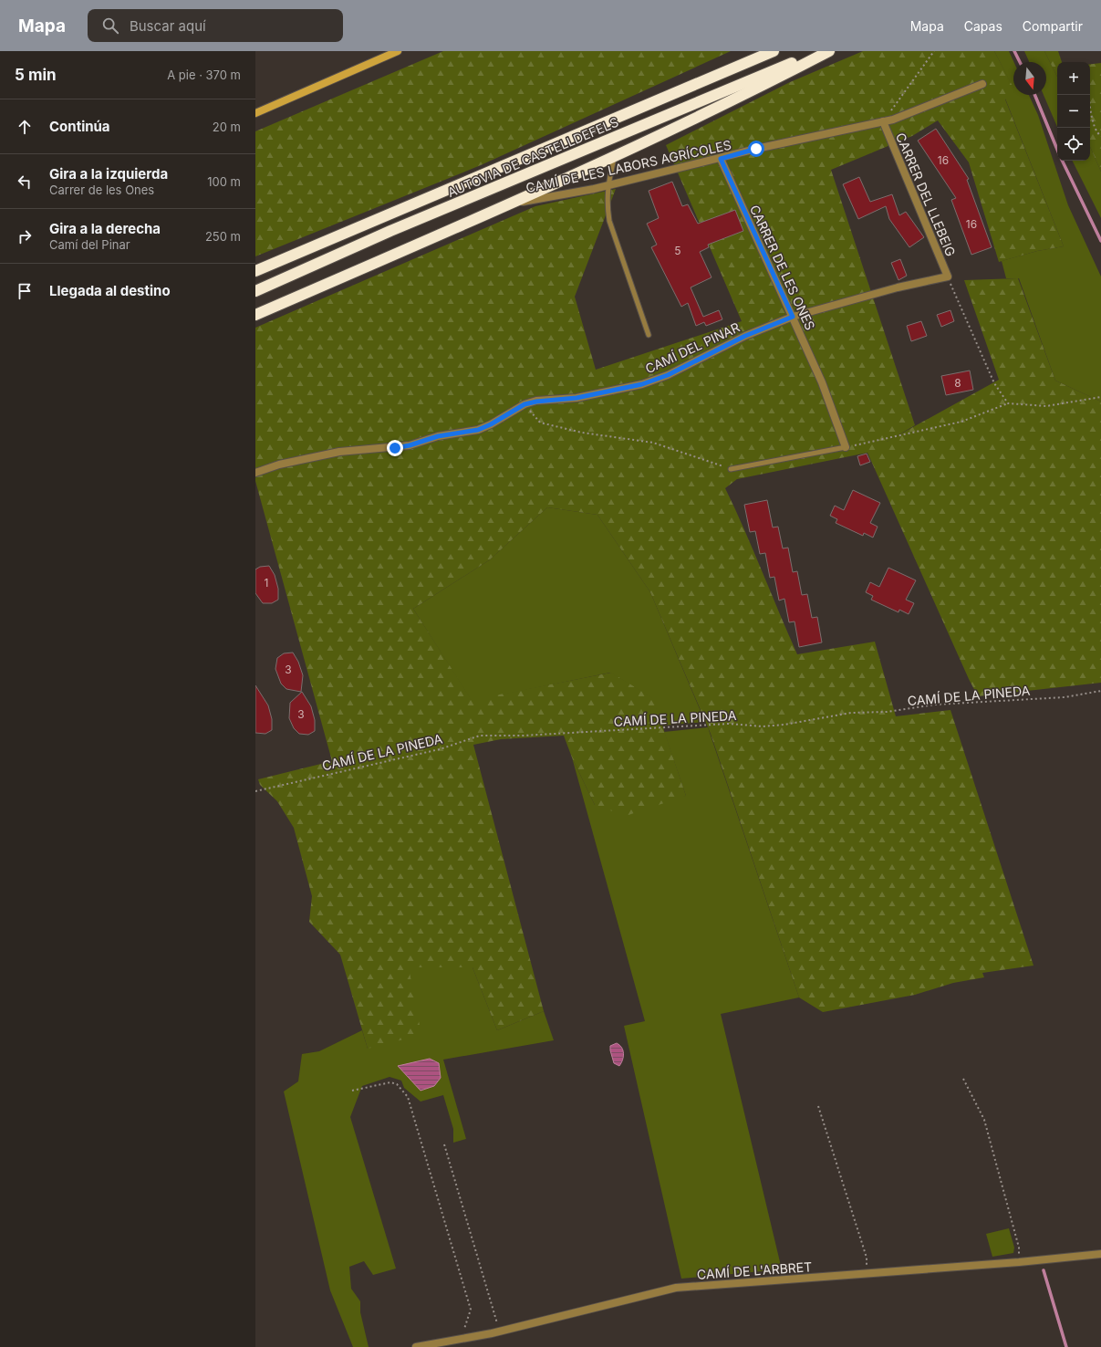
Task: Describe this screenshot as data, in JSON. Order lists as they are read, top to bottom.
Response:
{
  "streets": {
    "highway": ["AUTOVIA DE CASTELLDEFELS"],
    "street": [
      "CAMÍ DE LES LABORS AGRÍCOLES",
      "CARRER DEL LLEBEIG",
      "CARRER DE LES ONES",
      "CAMÍ DEL PINAR",
      "CAMÍ DE L'ARBRET"
    ],
    "path": ["CAMÍ DE LA PINEDA"]
  },
  "crossings": [
    ["CAMÍ DE LES LABORS AGRÍCOLES", "CARRER DEL LLEBEIG"],
    ["CAMÍ DE LES LABORS AGRÍCOLES", "CARRER DE LES ONES"],
    ["CARRER DEL LLEBEIG", "CAMÍ DEL PINAR"],
    ["CARRER DE LES ONES", "CAMÍ DEL PINAR"]
  ],
  "house_numbers": [
    "16",
    "16",
    "5",
    "8",
    "1",
    "3",
    "3"
  ],
  "north": "bottom",
  "page": {
    "header": "Mapa",
    "search": "Buscar aquí",
    "nav": ["Mapa", "Capas", "Compartir"],
    "heading": ["5 min", "A pie · 370 m"],
    "map_buttons": ["+", "−"],
    "list": [
      ["Continúa", "20 m"],
      ["Gira a la izquierda", "Carrer de les Ones", "100 m"],
      ["Gira a la derecha", "Camí del Pinar", "250 m"],
      "Llegada al destino"
    ]
  }
}
